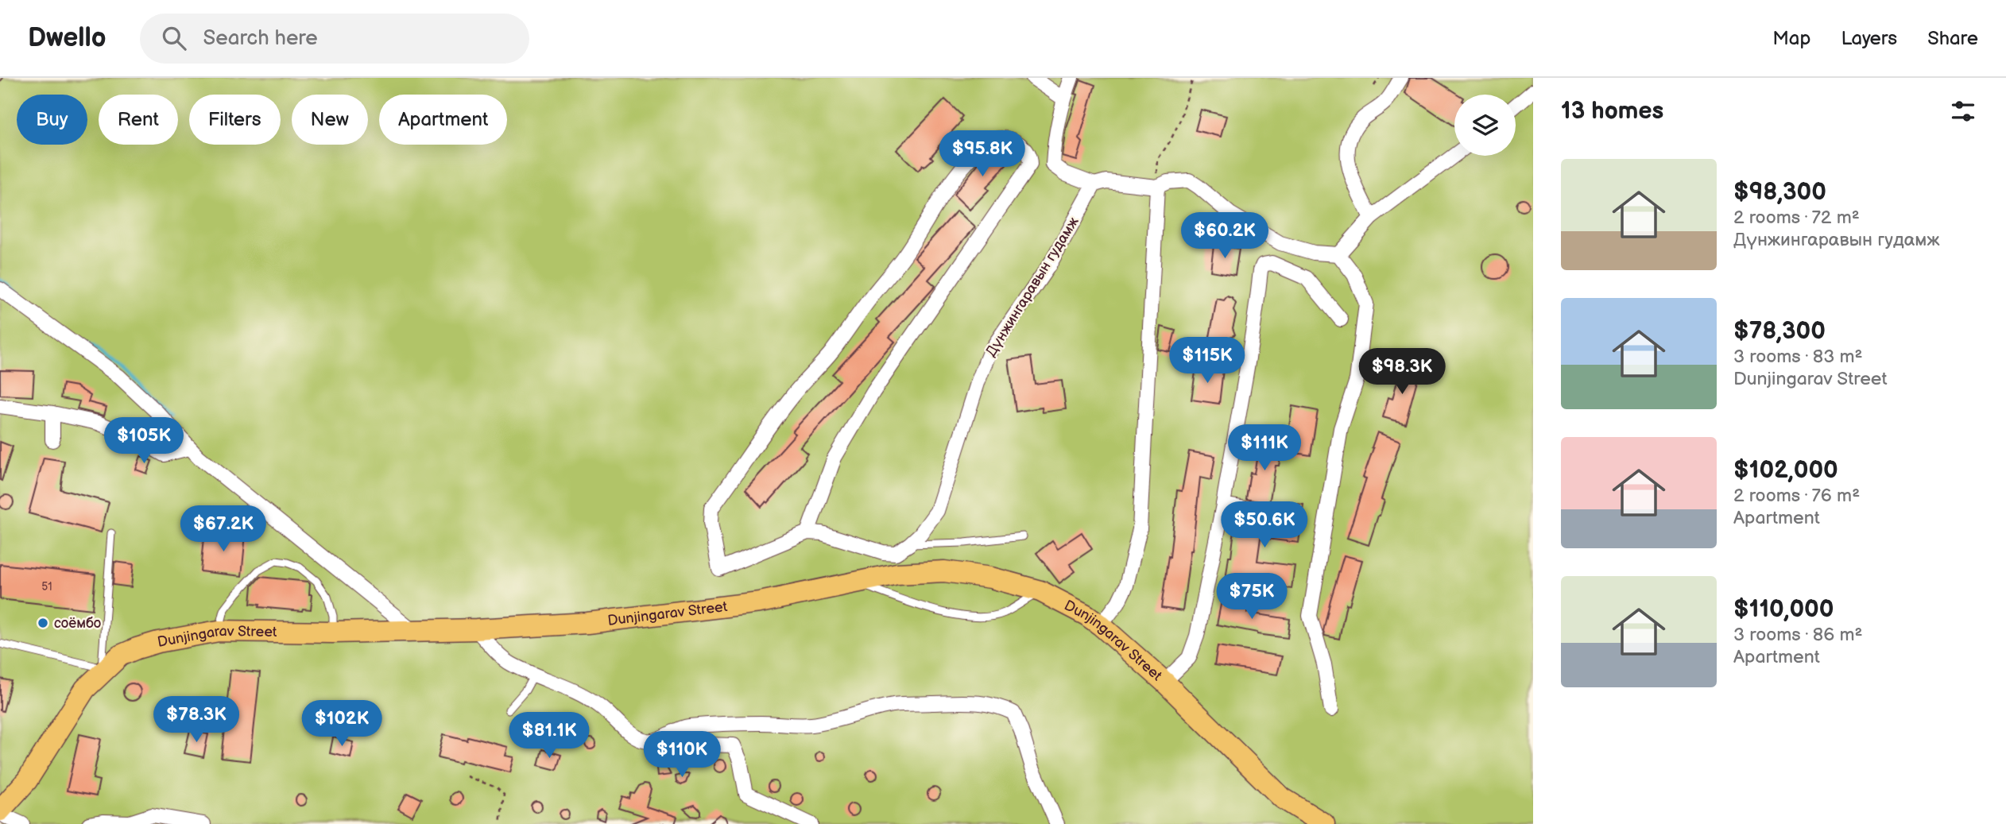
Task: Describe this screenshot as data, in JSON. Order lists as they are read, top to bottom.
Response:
{
  "streets": {
    "main road": ["Dunjingarav Street"],
    "street": ["Дүнжингаравын гудамж"]
  },
  "crossings": [
    ["Дүнжингаравын гудамж", "Dunjingarav Street"]
  ],
  "places": ["соёмбо"],
  "house_numbers": ["51"],
  "page": {
    "header": "Dwello",
    "search": "Search here",
    "nav": ["Map", "Layers", "Share"],
    "heading": "13 homes",
    "chip": [
      "Buy",
      "Rent",
      "Filters",
      "New",
      "Apartment"
    ],
    "price": [
      "$95.8K",
      "$60.2K",
      "$115K",
      "$98.3K",
      "$105K",
      "$111K",
      "$50.6K",
      "$67.2K",
      "$75K",
      "$78.3K",
      "$102K",
      "$81.1K",
      "$110K"
    ],
    "list": [
      {
        "name": "$98,300",
        "note": "2 rooms · 72 m² · Дүнжингаравын гудамж"
      },
      {
        "name": "$78,300",
        "note": "3 rooms · 83 m² · Dunjingarav Street"
      },
      {
        "name": "$102,000",
        "note": "2 rooms · 76 m² · Apartment"
      },
      {
        "name": "$110,000",
        "note": "3 rooms · 86 m² · Apartment"
      }
    ]
  }
}
